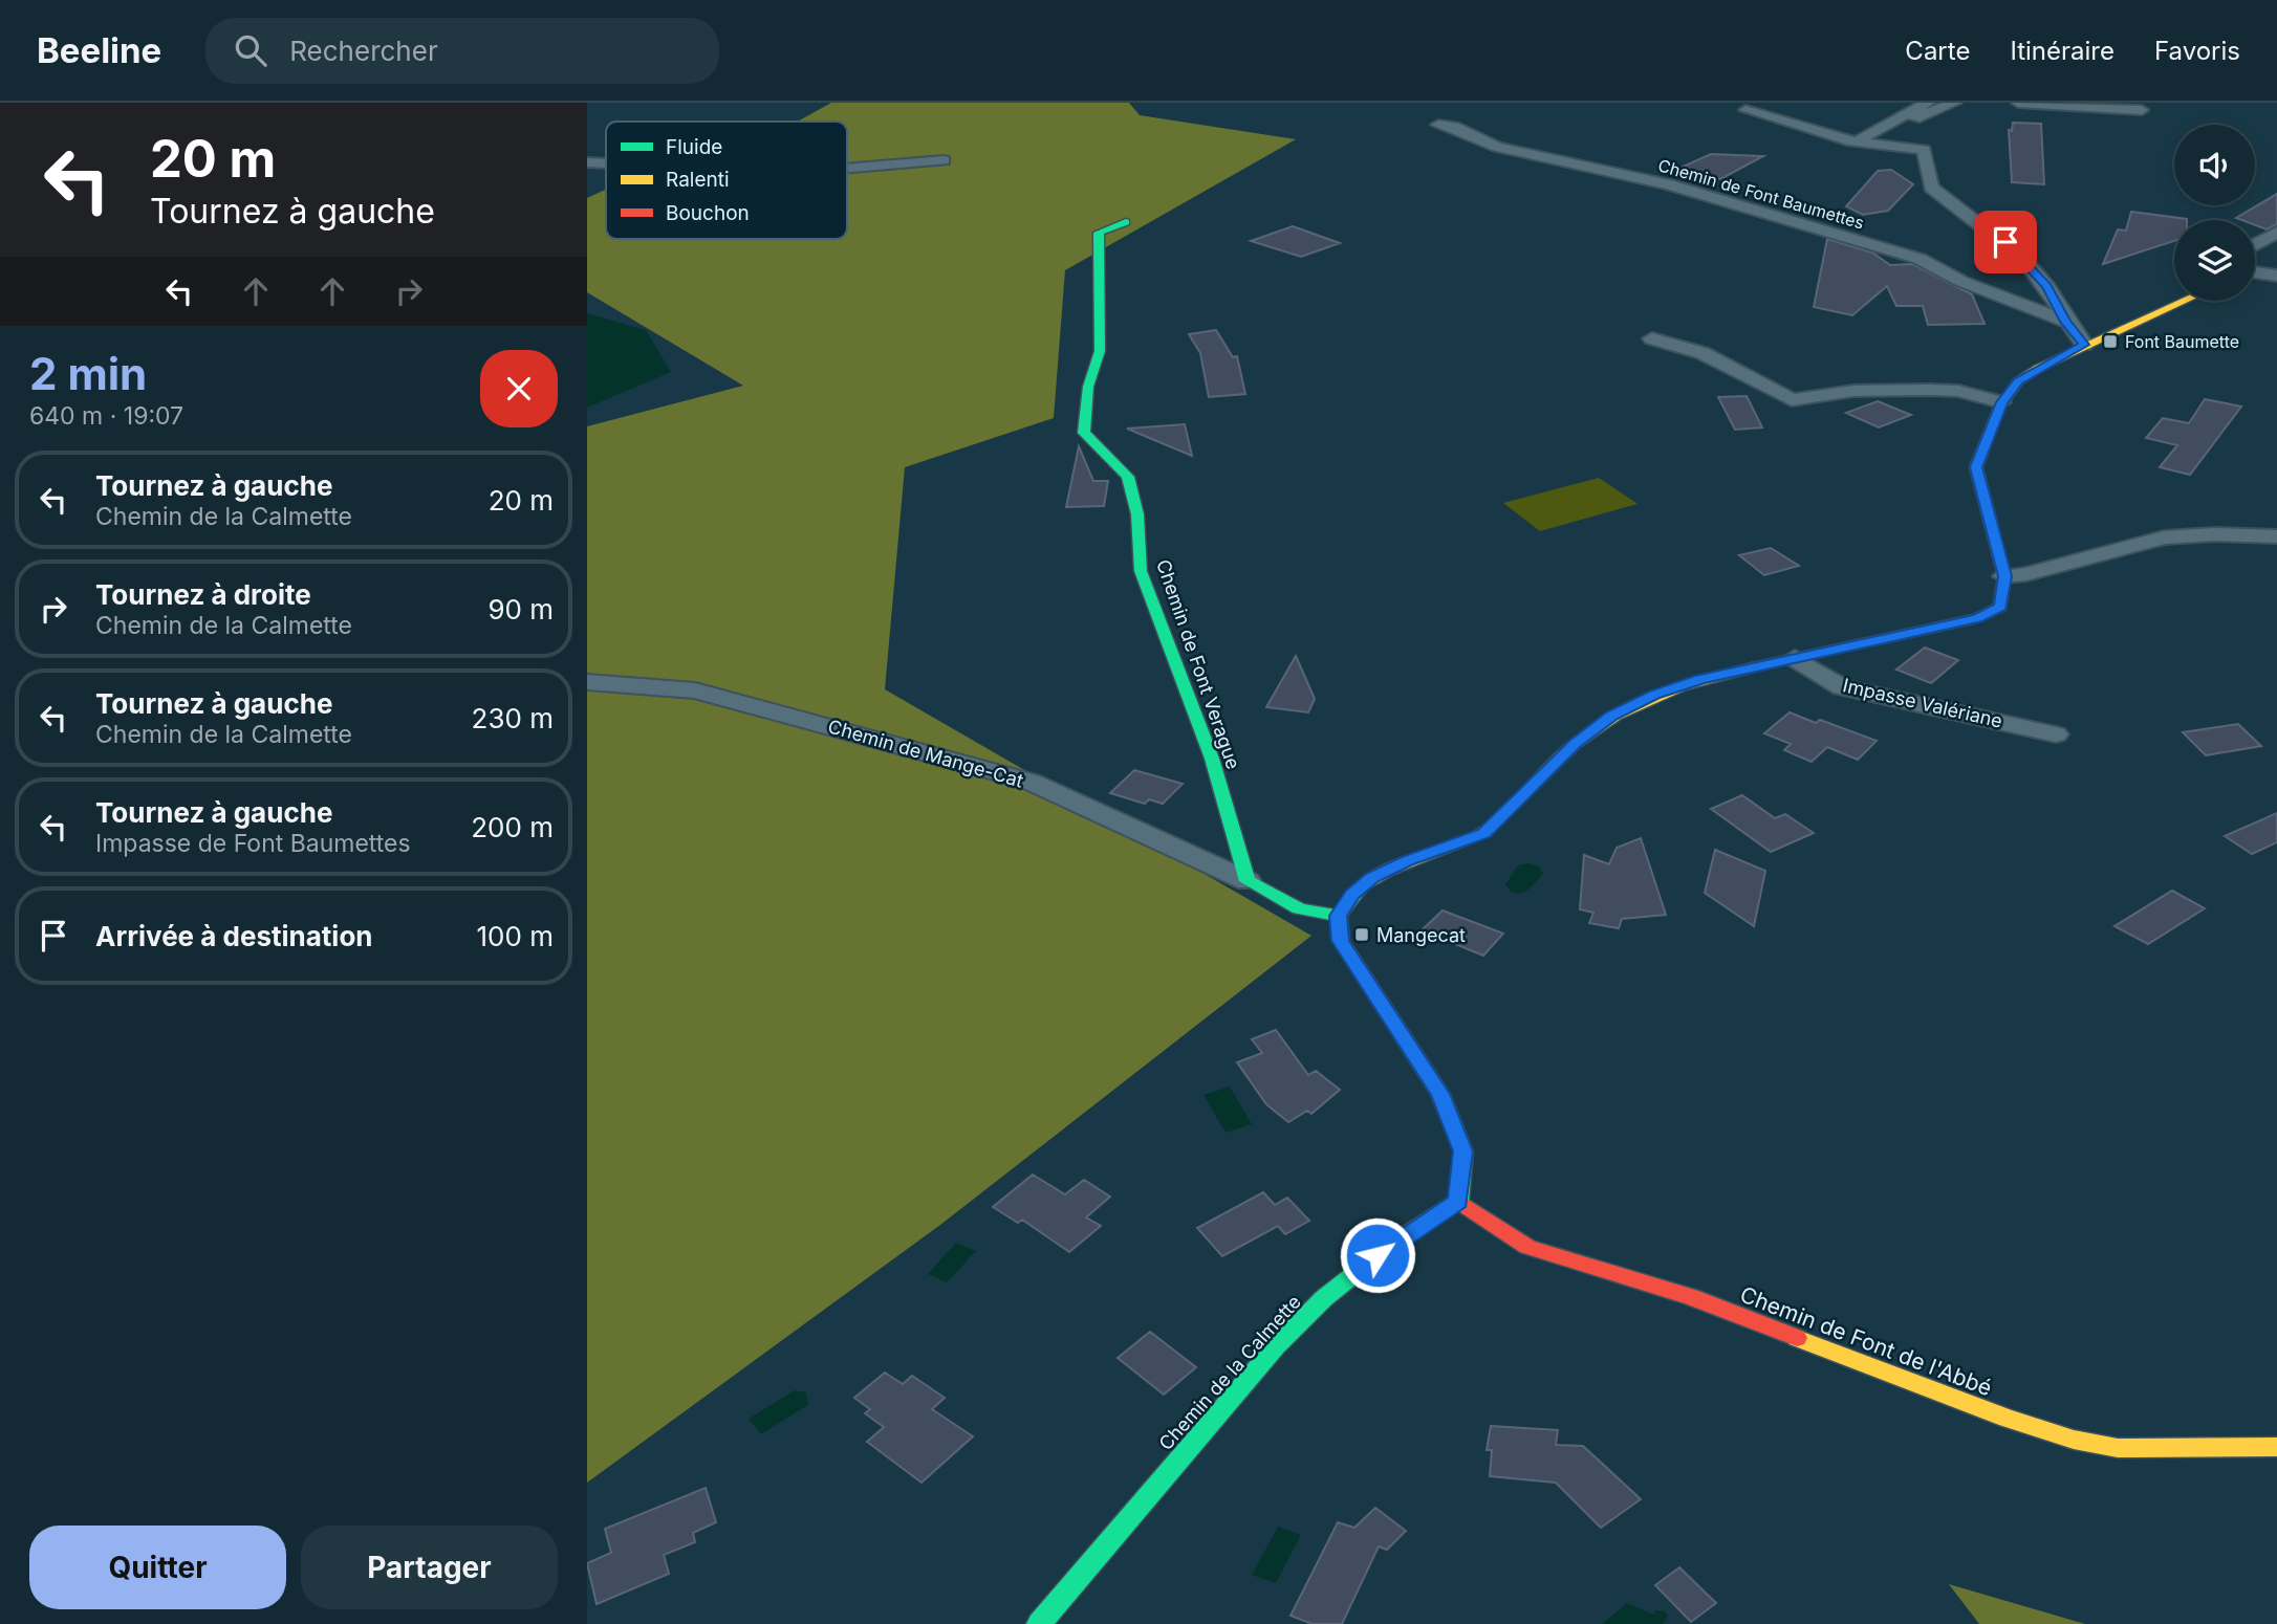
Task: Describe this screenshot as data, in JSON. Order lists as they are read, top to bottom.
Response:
{
  "streets": {
    "street": [
      "Chemin de Font Baumettes",
      "Chemin de Font Verague",
      "Impasse Valériane",
      "Chemin de Mange-Cat",
      "Chemin de Font de l'Abbé",
      "Chemin de la Calmette"
    ]
  },
  "crossings": [
    ["Chemin de Font Verague", "Chemin de Mange-Cat"],
    ["Chemin de Font de l'Abbé", "Chemin de la Calmette"]
  ],
  "places": {
    "transit": ["Font Baumette", "Mangecat"]
  },
  "legend": ["Fluide", "Ralenti", "Bouchon"],
  "page": {
    "header": "Beeline",
    "search": "Rechercher",
    "nav": ["Carte", "Itinéraire", "Favoris"],
    "turn": ["20 m", "Tournez à gauche"],
    "heading": ["2 min", "640 m · 19:07"],
    "list": [
      {
        "name": "Tournez à gauche",
        "note": "Chemin de la Calmette",
        "value": "20 m"
      },
      {
        "name": "Tournez à droite",
        "note": "Chemin de la Calmette",
        "value": "90 m"
      },
      {
        "name": "Tournez à gauche",
        "note": "Chemin de la Calmette",
        "value": "230 m"
      },
      {
        "name": "Tournez à gauche",
        "note": "Impasse de Font Baumettes",
        "value": "200 m"
      },
      {
        "name": "Arrivée à destination",
        "value": "100 m"
      }
    ],
    "buttons": ["Quitter", "Partager"]
  }
}
